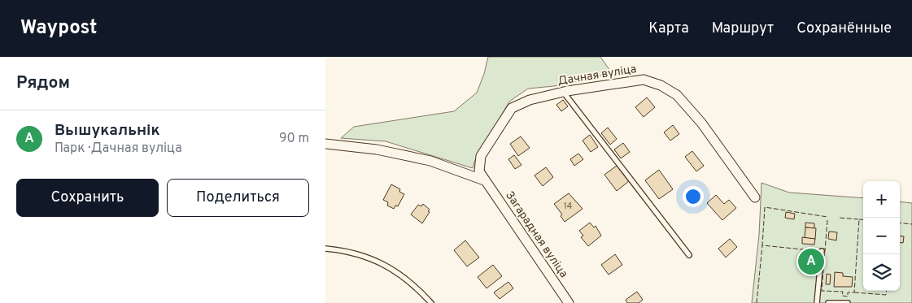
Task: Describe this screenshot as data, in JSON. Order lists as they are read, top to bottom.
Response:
{
  "streets": {
    "street": ["Дачная вуліца", "Загарадная вуліца"]
  },
  "crossings": [
    ["Дачная вуліца", "Загарадная вуліца"]
  ],
  "house_numbers": ["14"],
  "page": {
    "header": "Waypost",
    "nav": ["Карта", "Маршрут", "Сохранённые"],
    "heading": "Рядом",
    "list": [
      {
        "mark": "A",
        "name": "Вышукальнік",
        "note": "Парк · Дачная вуліца",
        "value": "90 m"
      }
    ],
    "buttons": ["Сохранить", "Поделиться"],
    "map_buttons": ["+", "−"],
    "pins": "A"
  }
}
